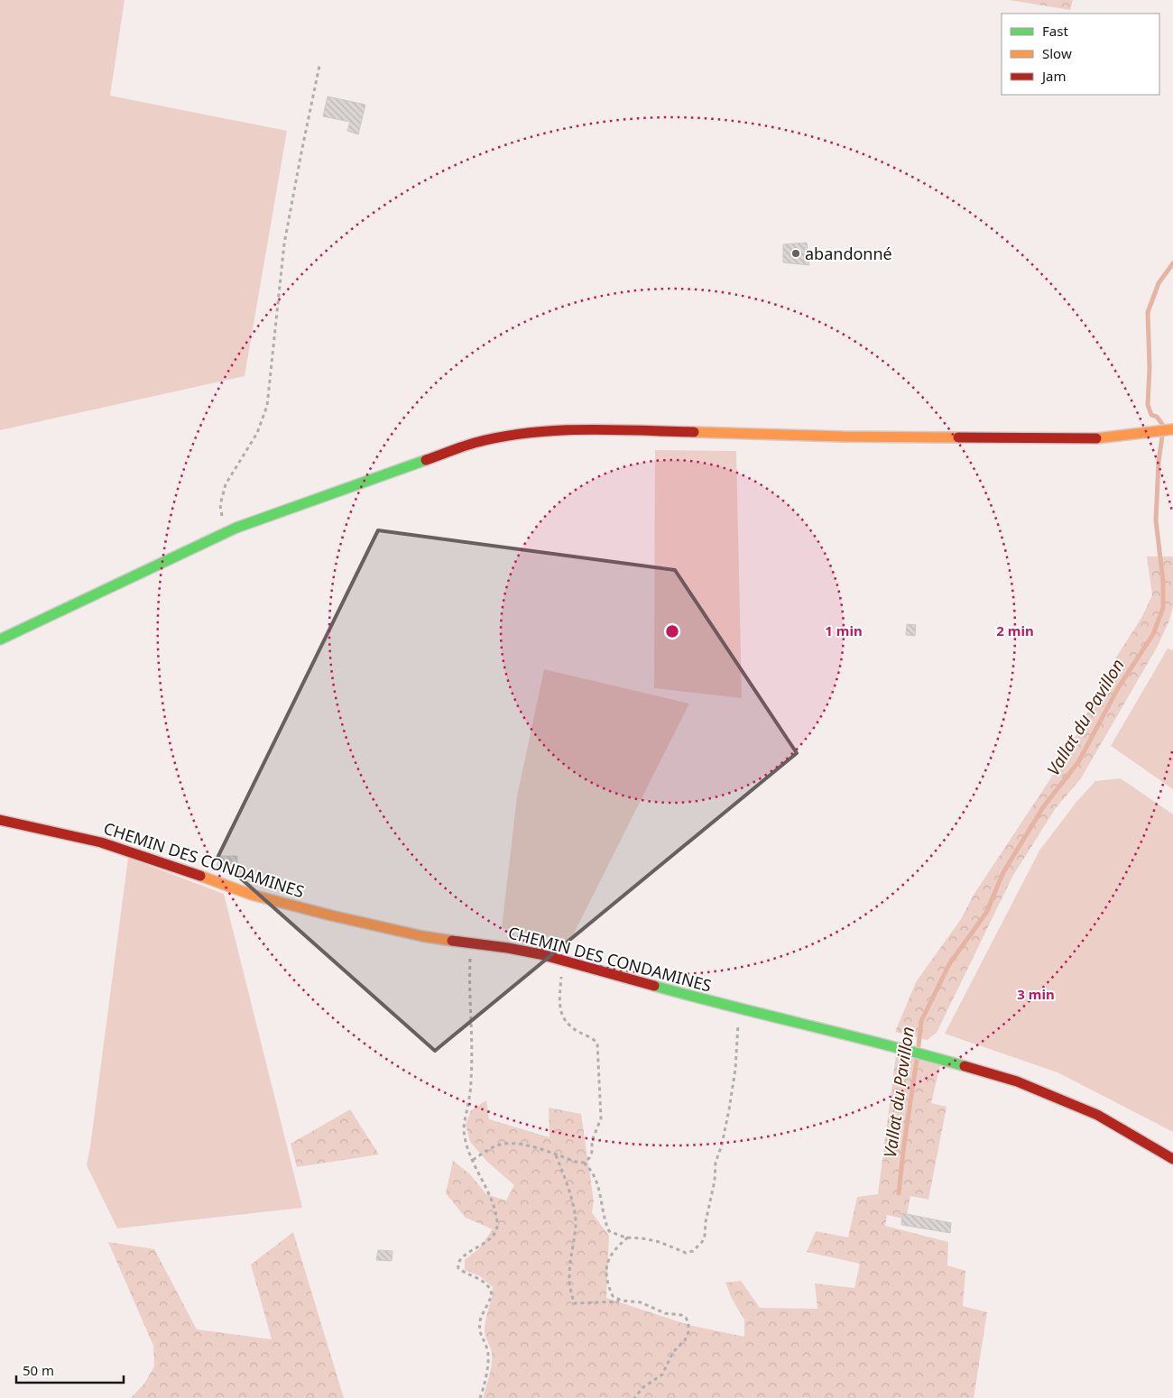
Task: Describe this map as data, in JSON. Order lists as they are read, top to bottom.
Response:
{
  "streets": {
    "street": ["CHEMIN DES CONDAMINES"]
  },
  "water": ["Vallat du Pavillon"],
  "places": ["abandonné"],
  "legend": ["Fast", "Slow", "Jam"],
  "scale_bar": "50 m",
  "rings": ["1 min", "2 min", "3 min"]
}
